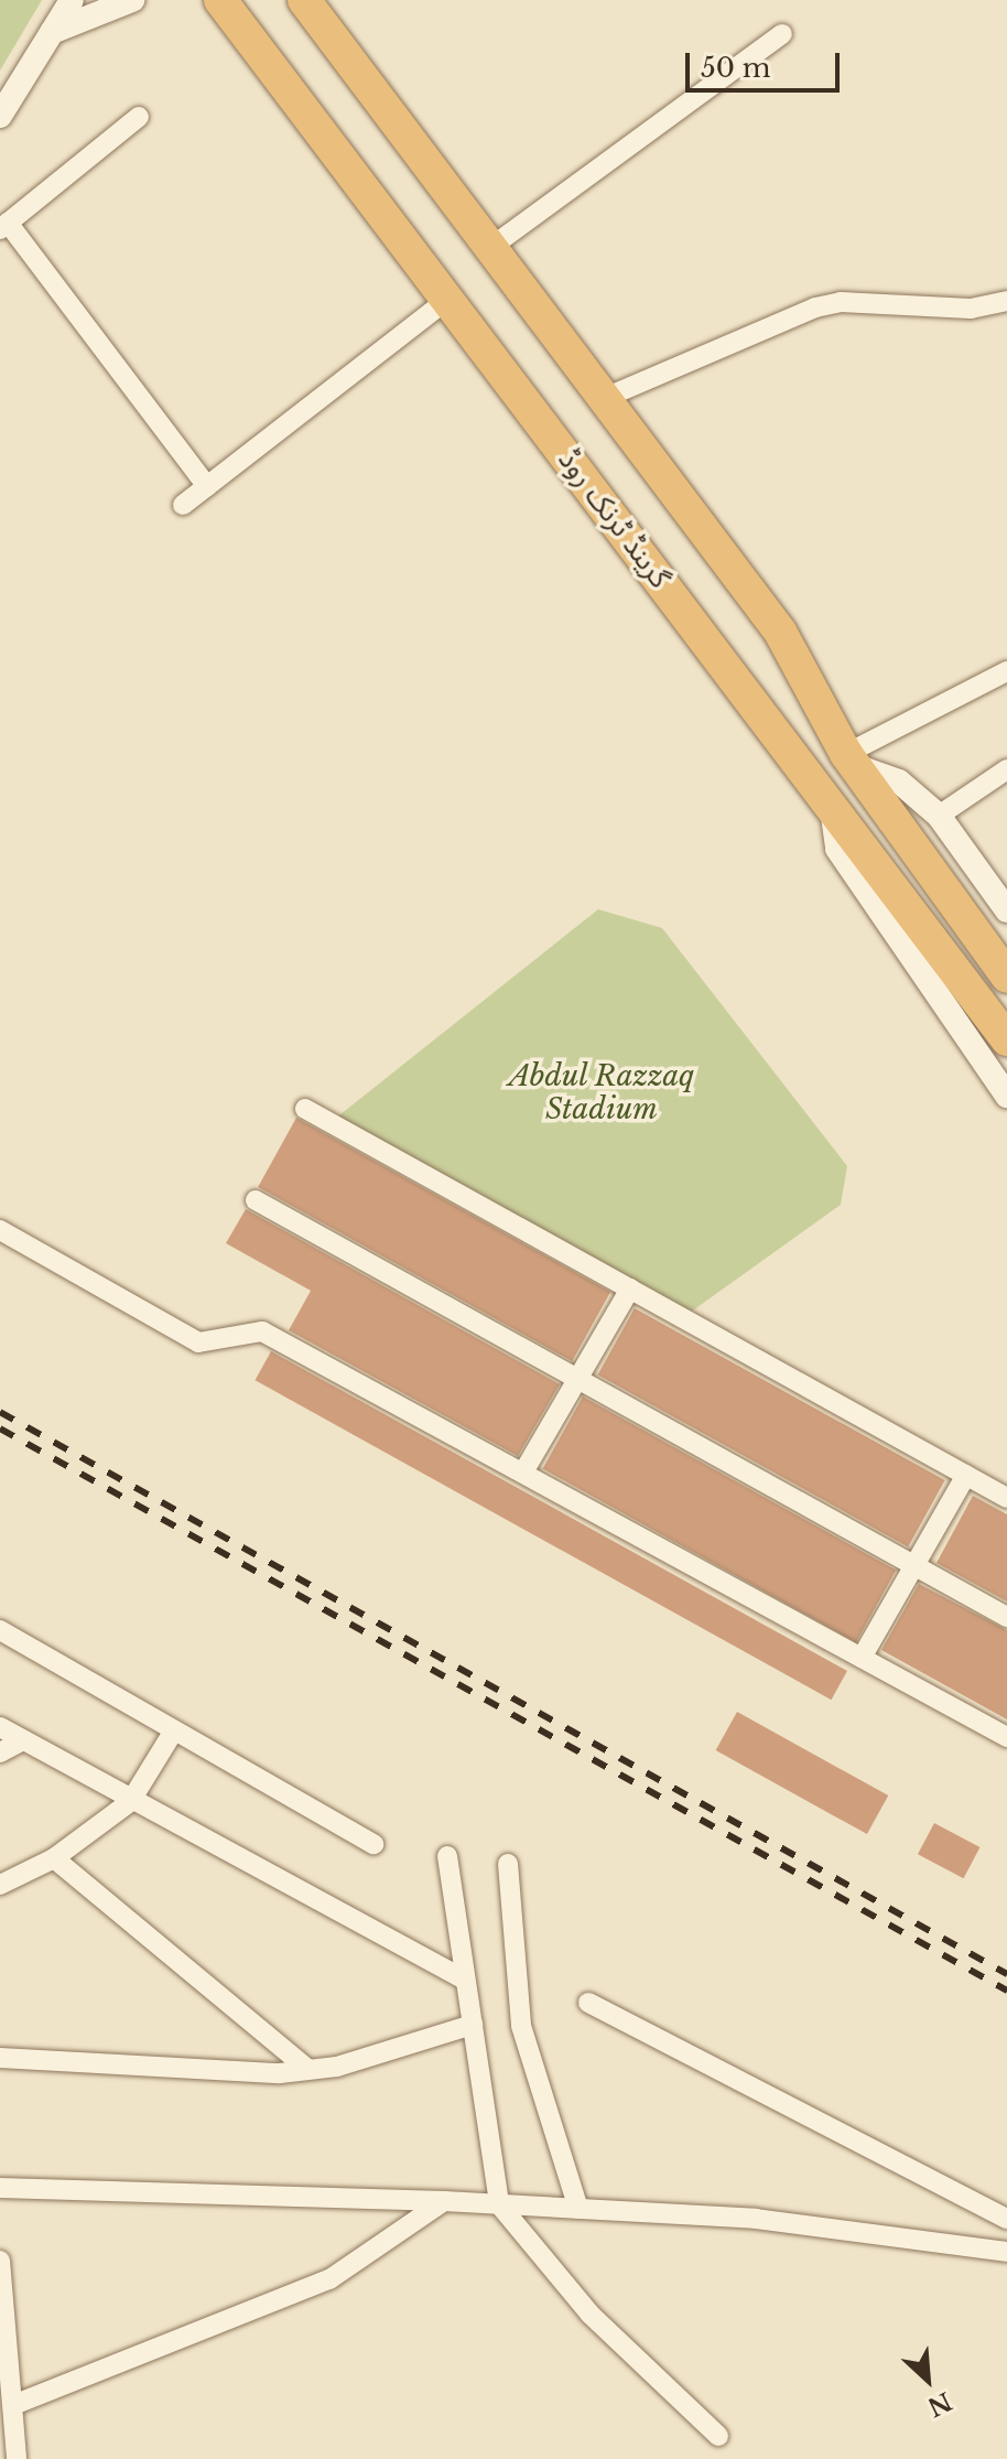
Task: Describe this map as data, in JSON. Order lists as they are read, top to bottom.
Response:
{
  "streets": {
    "highway": ["گرینڈ ٹرنک روڈ"]
  },
  "parks": ["Abdul Razzaq Stadium"],
  "scale_bar": "50 m",
  "north": "bottom right"
}
